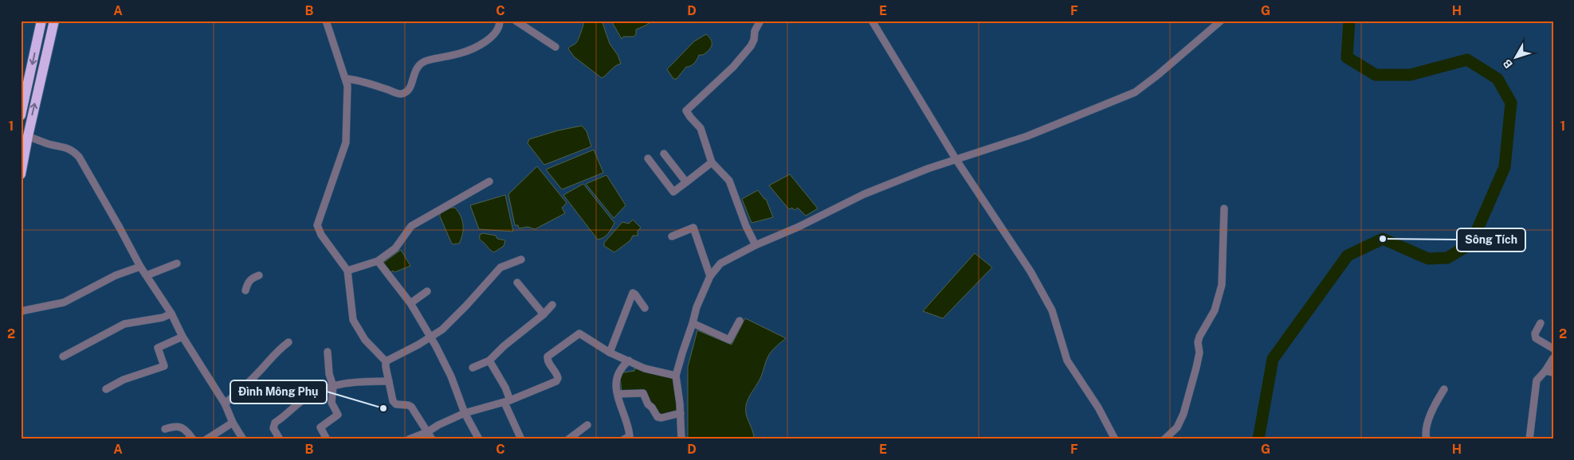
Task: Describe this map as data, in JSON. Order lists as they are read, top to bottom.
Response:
{
  "places": ["Sông Tích", "Đình Mông Phụ"],
  "north": "bottom left",
  "grid": {
    "columns": [
      "A",
      "B",
      "C",
      "D",
      "E",
      "F",
      "G",
      "H"
    ],
    "rows": ["1", "2"]
  }
}
